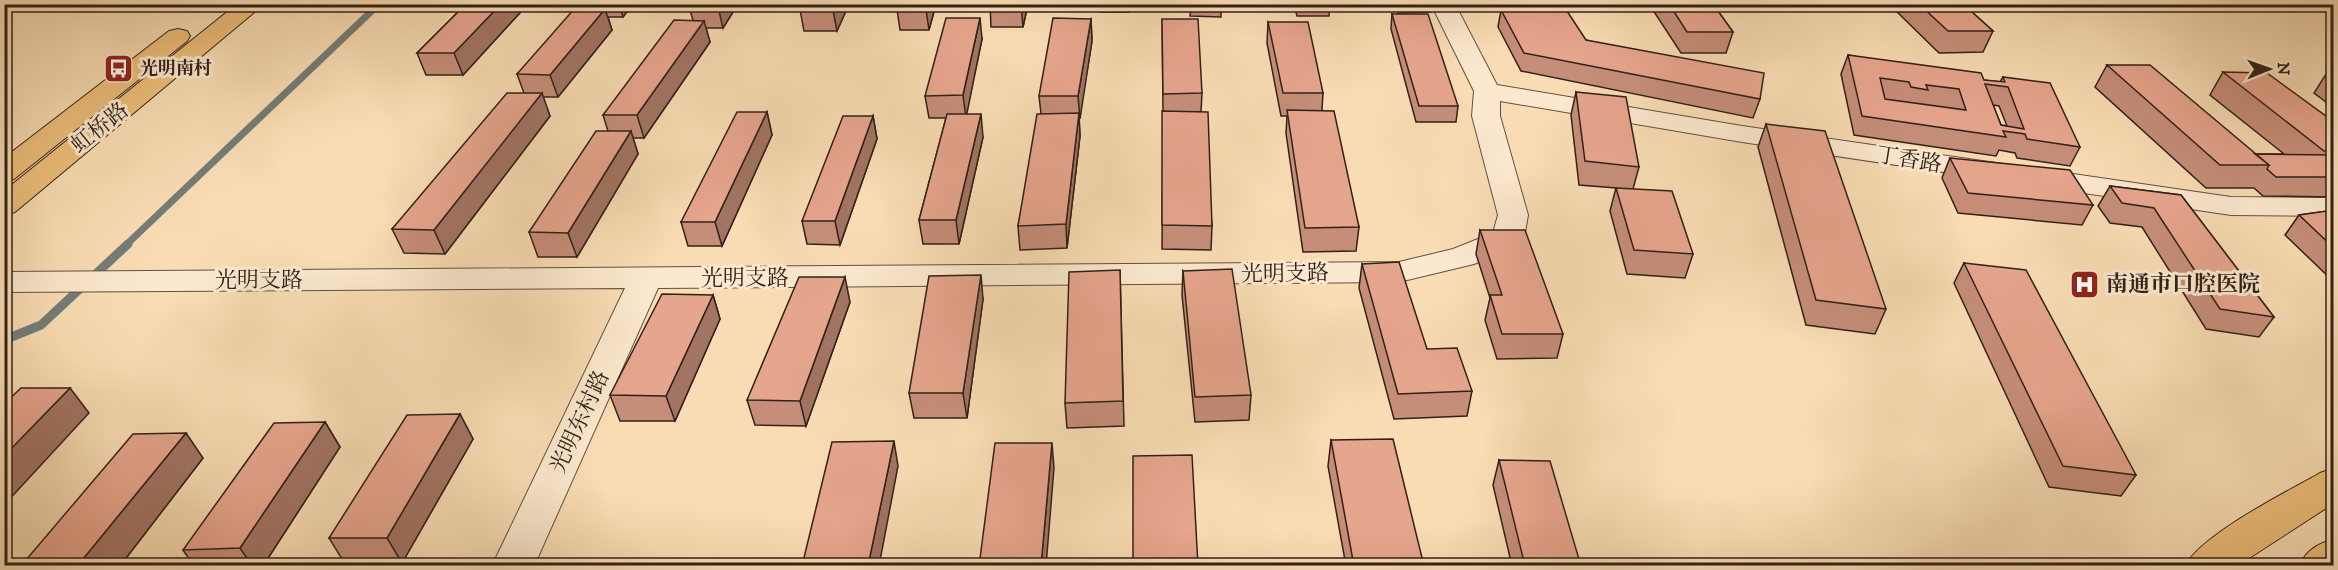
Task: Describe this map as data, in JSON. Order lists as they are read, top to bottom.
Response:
{
  "streets": {
    "main road": ["虹桥路"],
    "street": ["丁香路", "光明支路", "光明东村路"]
  },
  "crossings": [
    ["丁香路", "光明支路"],
    ["光明支路", "光明东村路"]
  ],
  "places": {
    "bus stop": ["光明南村"],
    "hospital": ["南通市口腔医院"]
  },
  "north": "right"
}
